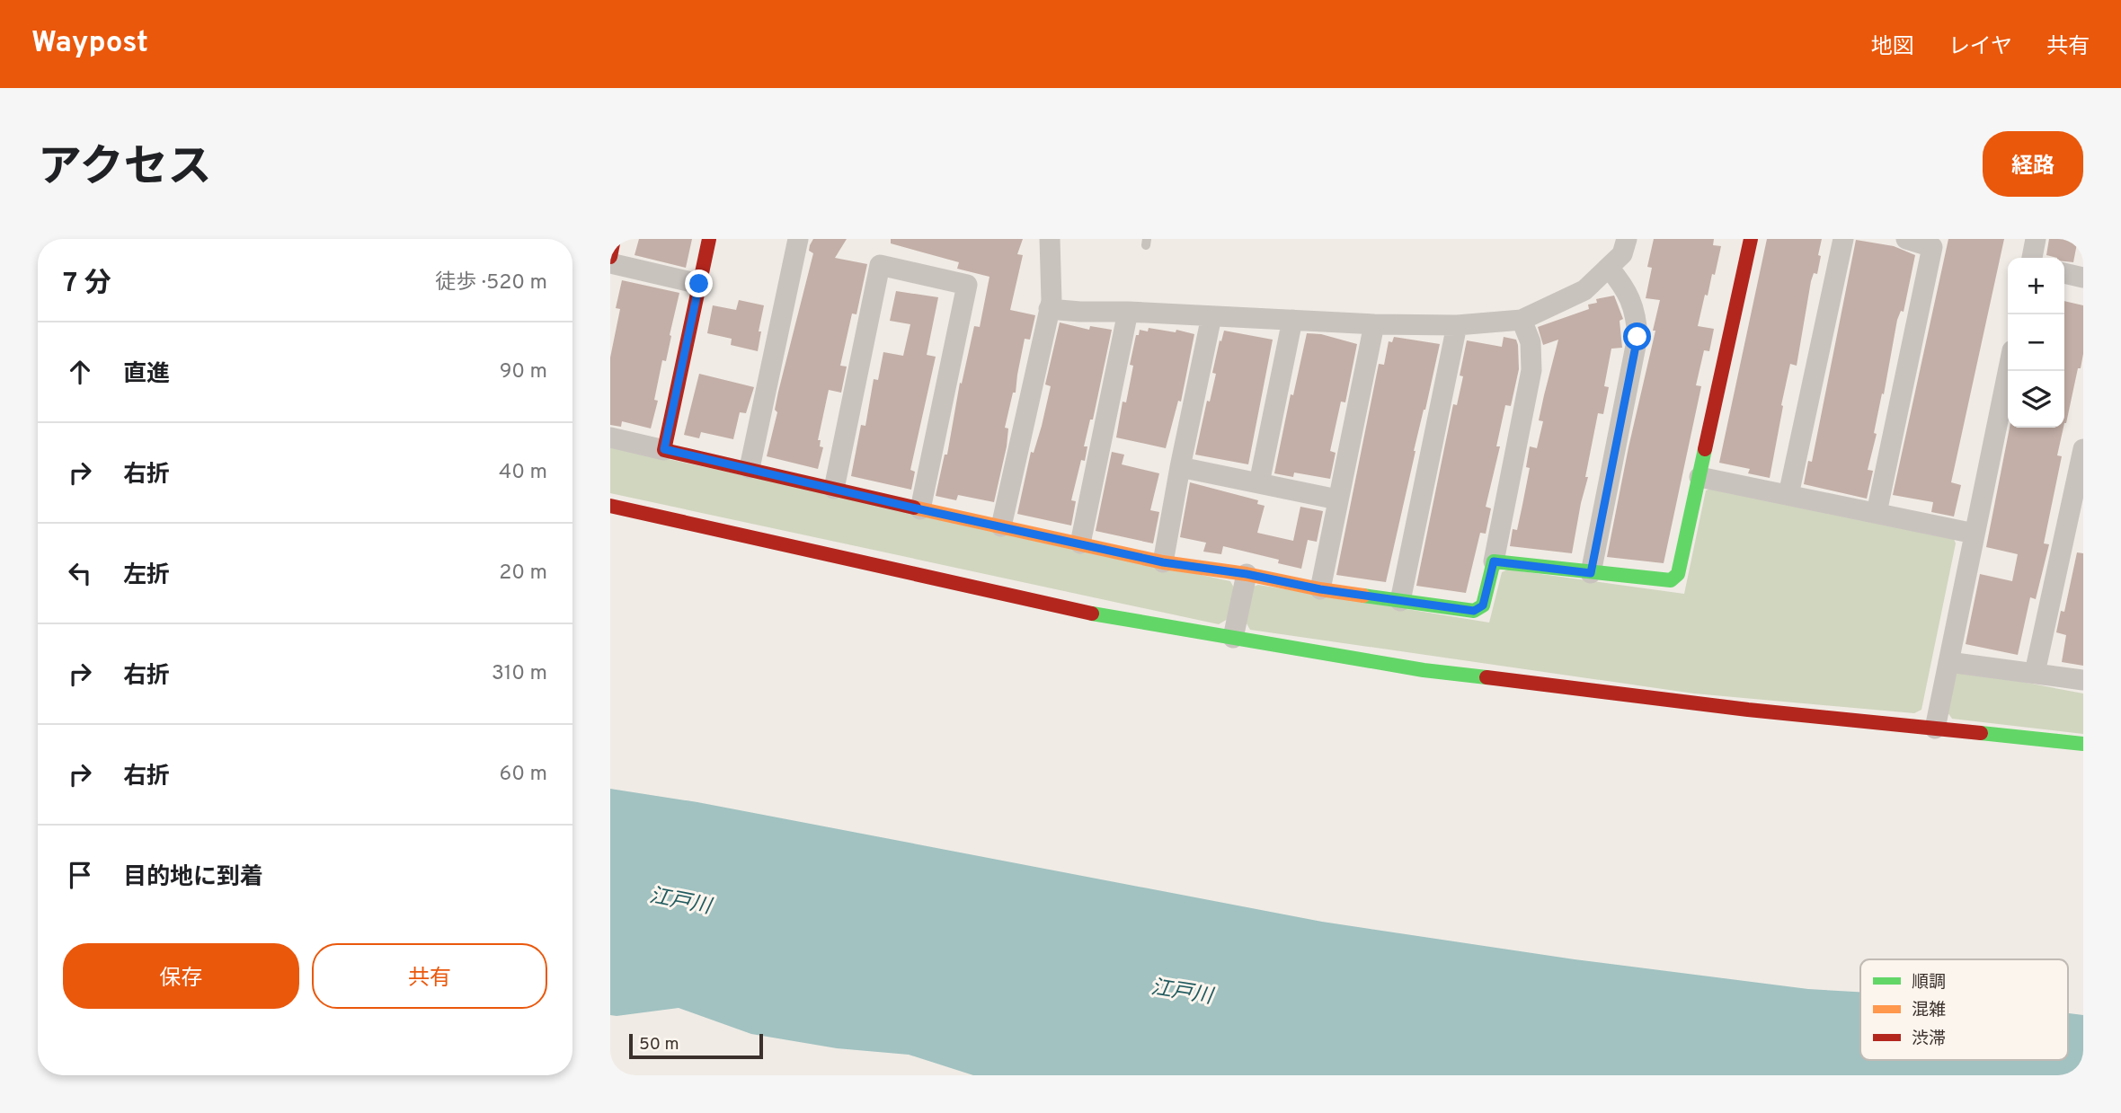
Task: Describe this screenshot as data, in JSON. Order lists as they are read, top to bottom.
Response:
{
  "water": ["江戸川"],
  "legend": ["順調", "混雑", "渋滞"],
  "scale_bar": "50 m",
  "page": {
    "header": "Waypost",
    "nav": ["地図", "レイヤ", "共有"],
    "title": "アクセス",
    "buttons": [
      "経路",
      ["保存", "共有"]
    ],
    "heading": ["7 分", "徒歩 · 520 m"],
    "map_buttons": ["+", "−"],
    "list": [
      ["直進", "90 m"],
      ["右折", "40 m"],
      ["左折", "20 m"],
      ["右折", "310 m"],
      ["右折", "60 m"],
      "目的地に到着"
    ],
    "scale": "50 m"
  }
}
